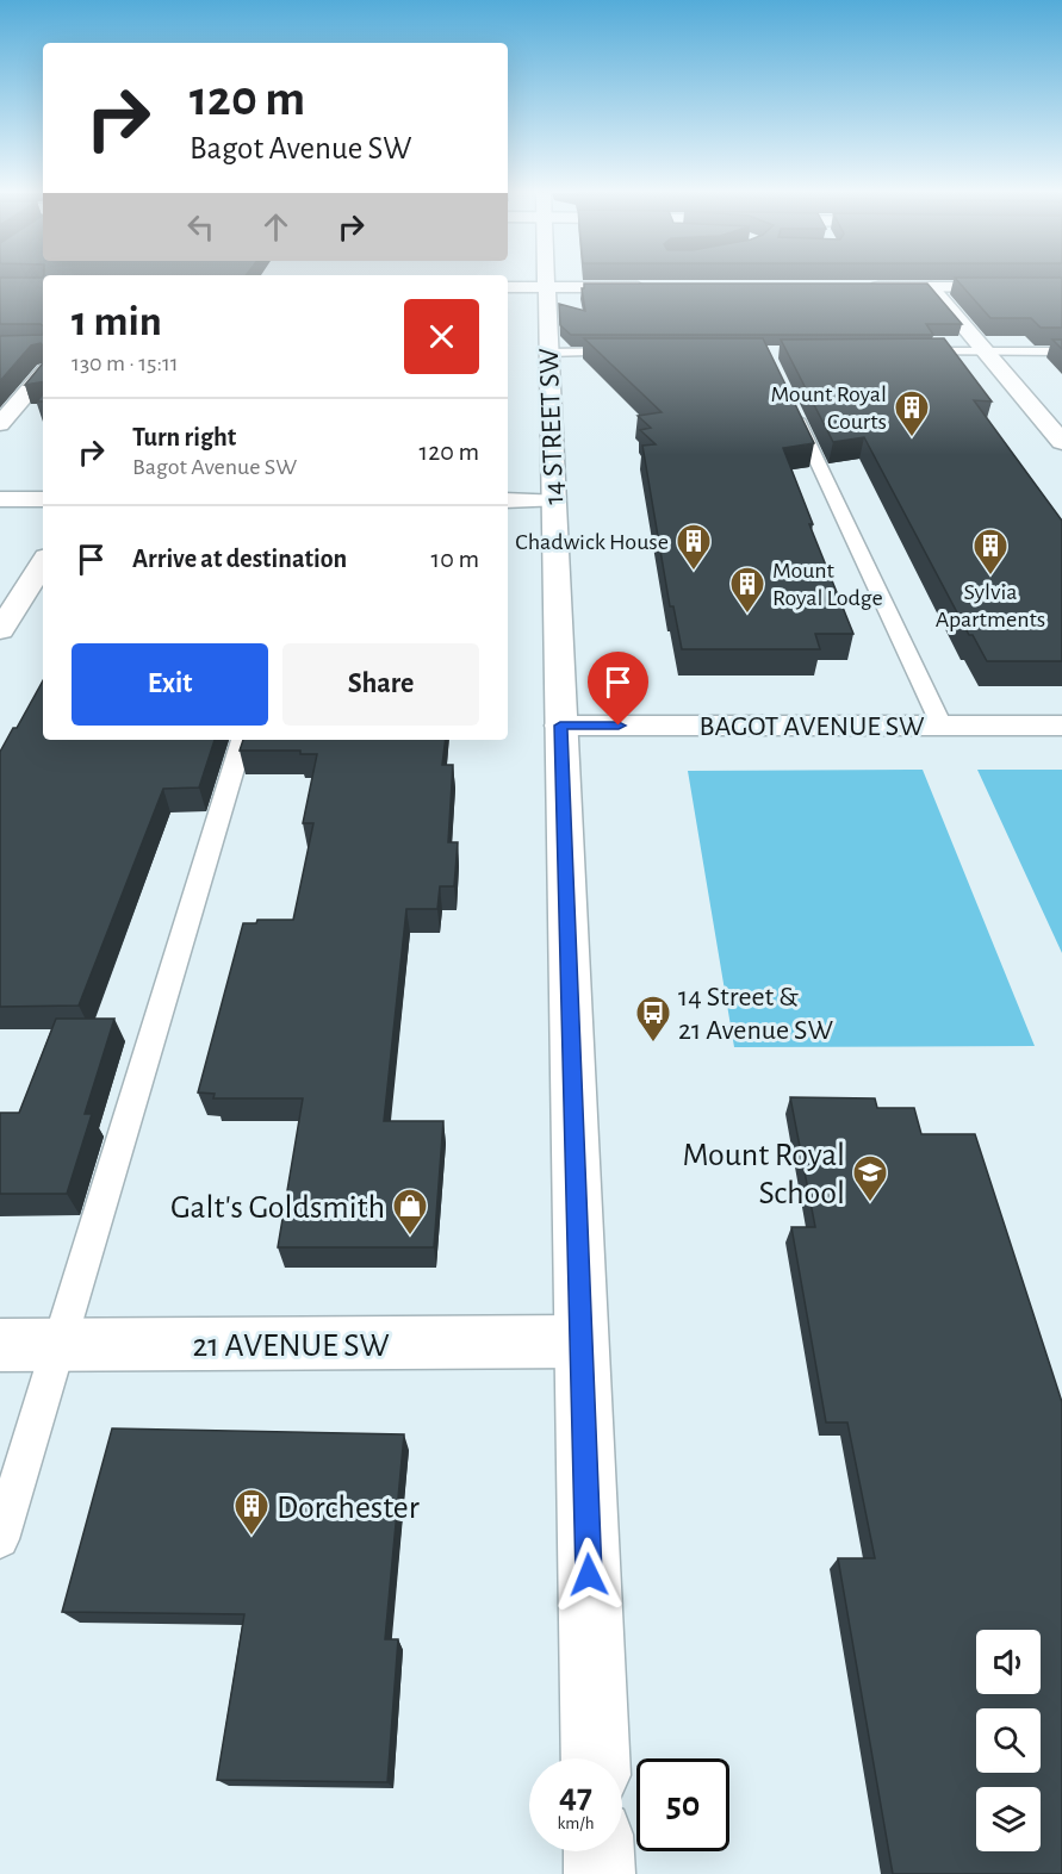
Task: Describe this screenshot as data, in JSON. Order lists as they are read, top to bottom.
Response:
{
  "streets": {
    "main road": ["14 STREET SW", "BAGOT AVENUE SW", "21 AVENUE SW"]
  },
  "crossings": [
    ["14 STREET SW", "BAGOT AVENUE SW"],
    ["14 STREET SW", "21 AVENUE SW"]
  ],
  "places": {
    "building": [
      "Mount Royal Courts",
      "Chadwick House",
      "Sylvia Apartments",
      "Mount Royal Lodge",
      "Dorchester"
    ],
    "bus stop": ["14 Street & 21 Avenue SW"],
    "school or university": ["Mount Royal School"],
    "shop": ["Galt's Goldsmith"]
  },
  "page": {
    "turn": ["120 m", "Bagot Avenue SW"],
    "heading": ["1 min", "130 m · 15:11"],
    "list": [
      {
        "name": "Turn right",
        "note": "Bagot Avenue SW",
        "value": "120 m"
      },
      {
        "name": "Arrive at destination",
        "value": "10 m"
      }
    ],
    "buttons": ["Exit", "Share"],
    "speed": "47 km/h",
    "limit": "50"
  }
}
